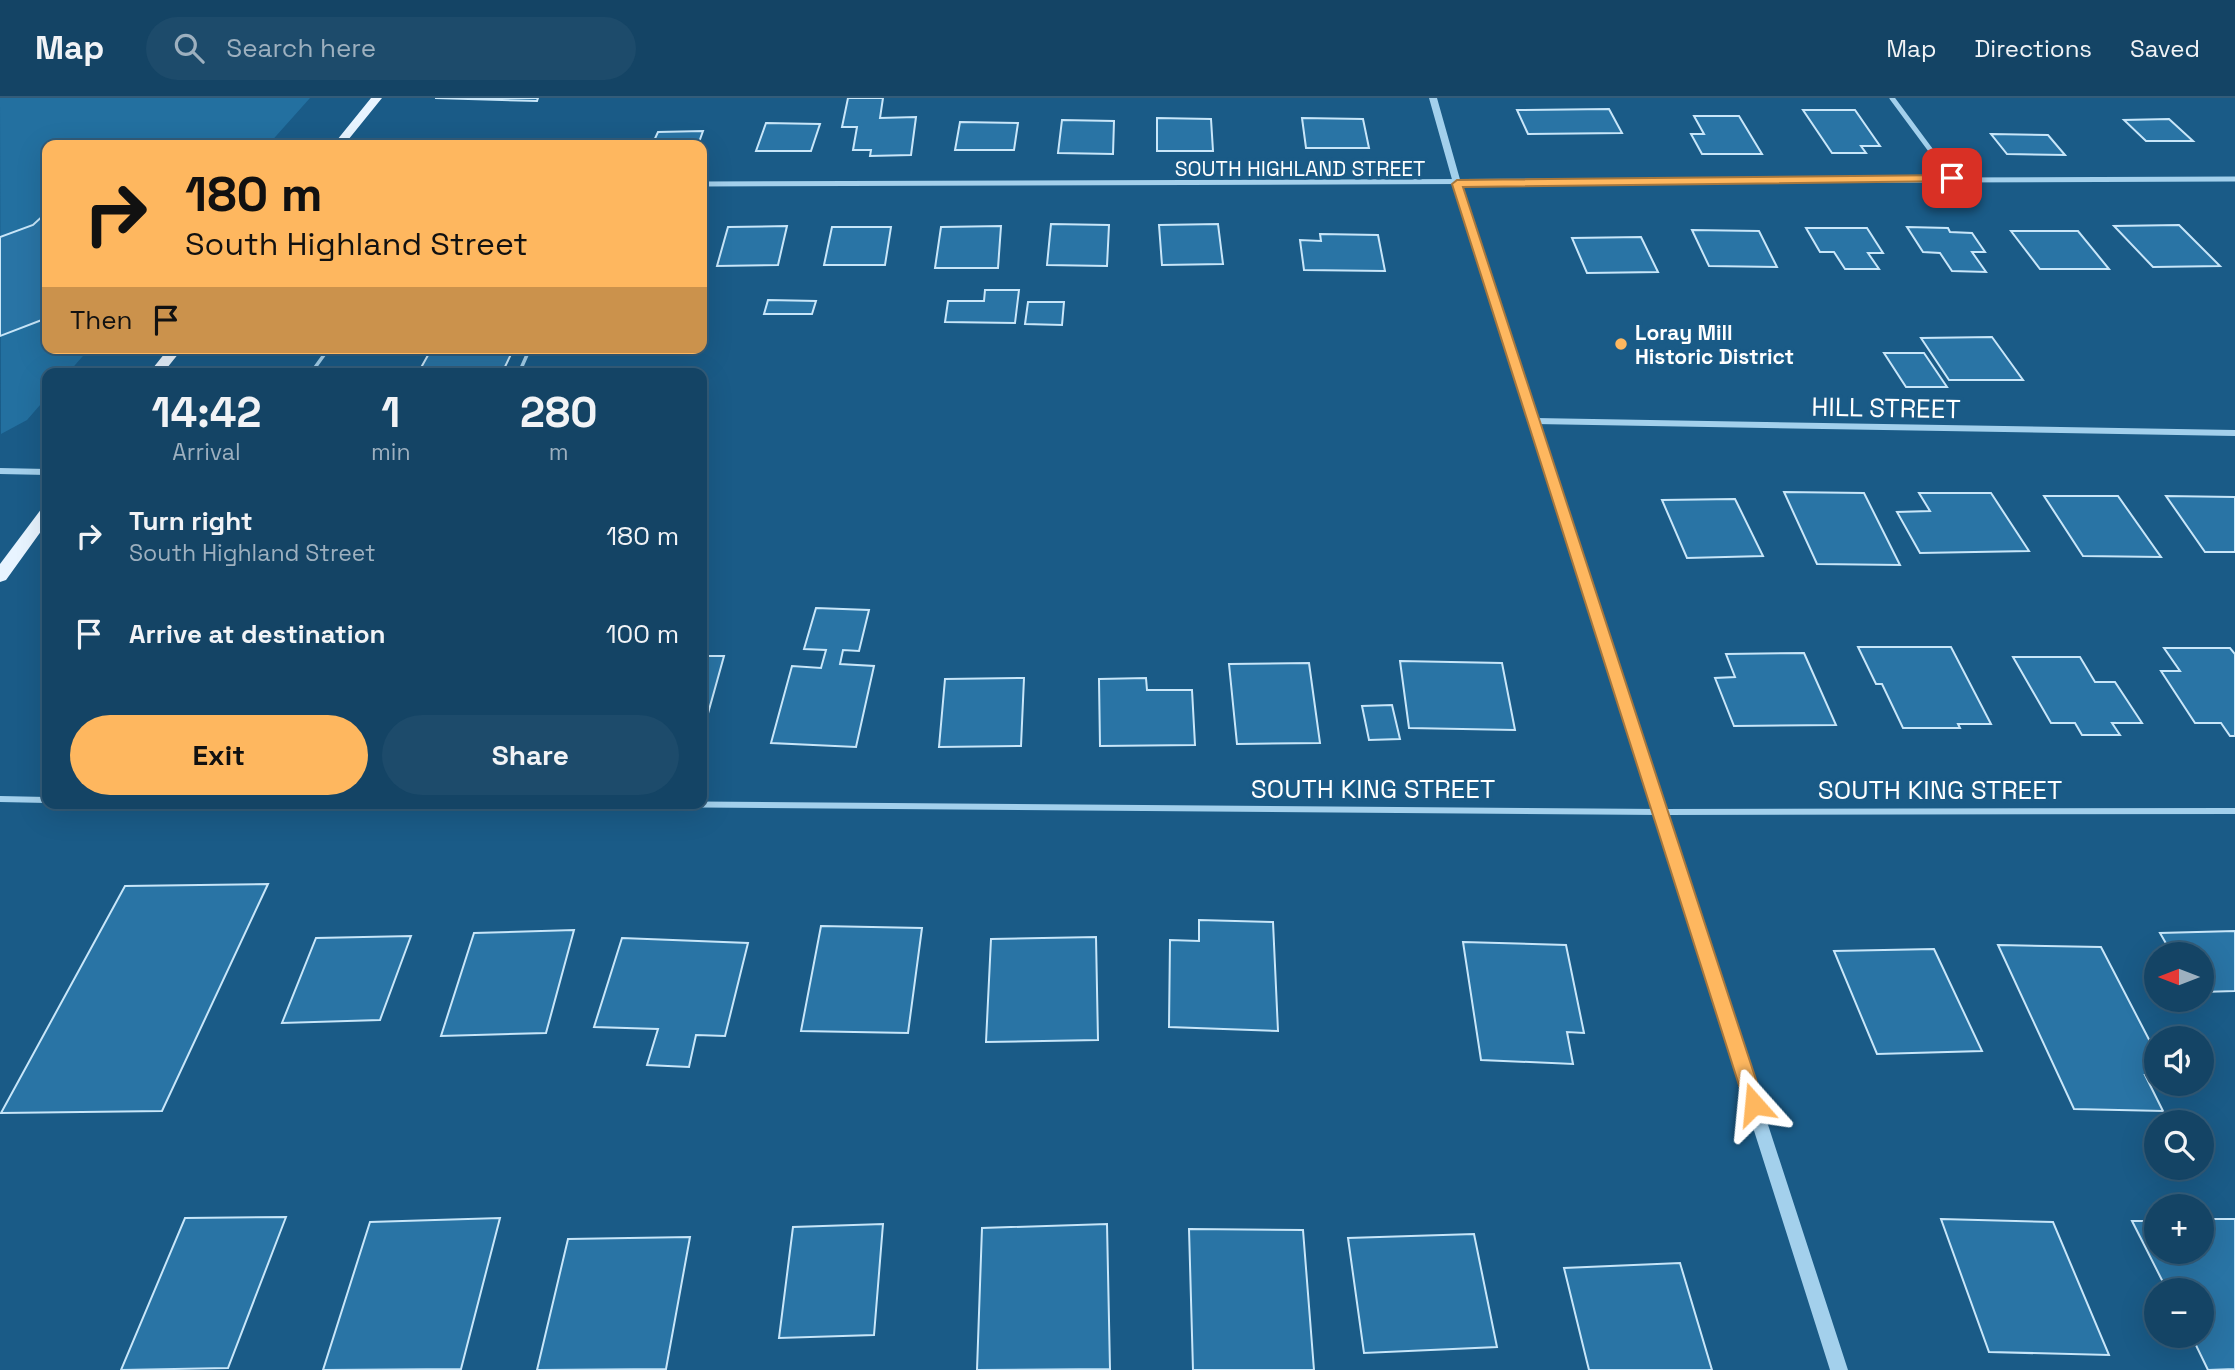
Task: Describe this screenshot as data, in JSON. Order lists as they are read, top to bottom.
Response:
{
  "streets": {
    "street": ["SOUTH HIGHLAND STREET", "HILL STREET", "SOUTH KING STREET"]
  },
  "places": ["Loray Mill Historic District"],
  "north": "left",
  "page": {
    "header": "Map",
    "search": "Search here",
    "nav": ["Map", "Directions", "Saved"],
    "turn": ["180 m", "South Highland Street"],
    "then": "Then",
    "eta": [
      "14:42",
      "Arrival",
      "1",
      "min",
      "280",
      "m"
    ],
    "list": [
      {
        "name": "Turn right",
        "note": "South Highland Street",
        "value": "180 m"
      },
      {
        "name": "Arrive at destination",
        "value": "100 m"
      }
    ],
    "buttons": ["Exit", "Share"],
    "map_buttons": ["+", "−"]
  }
}
